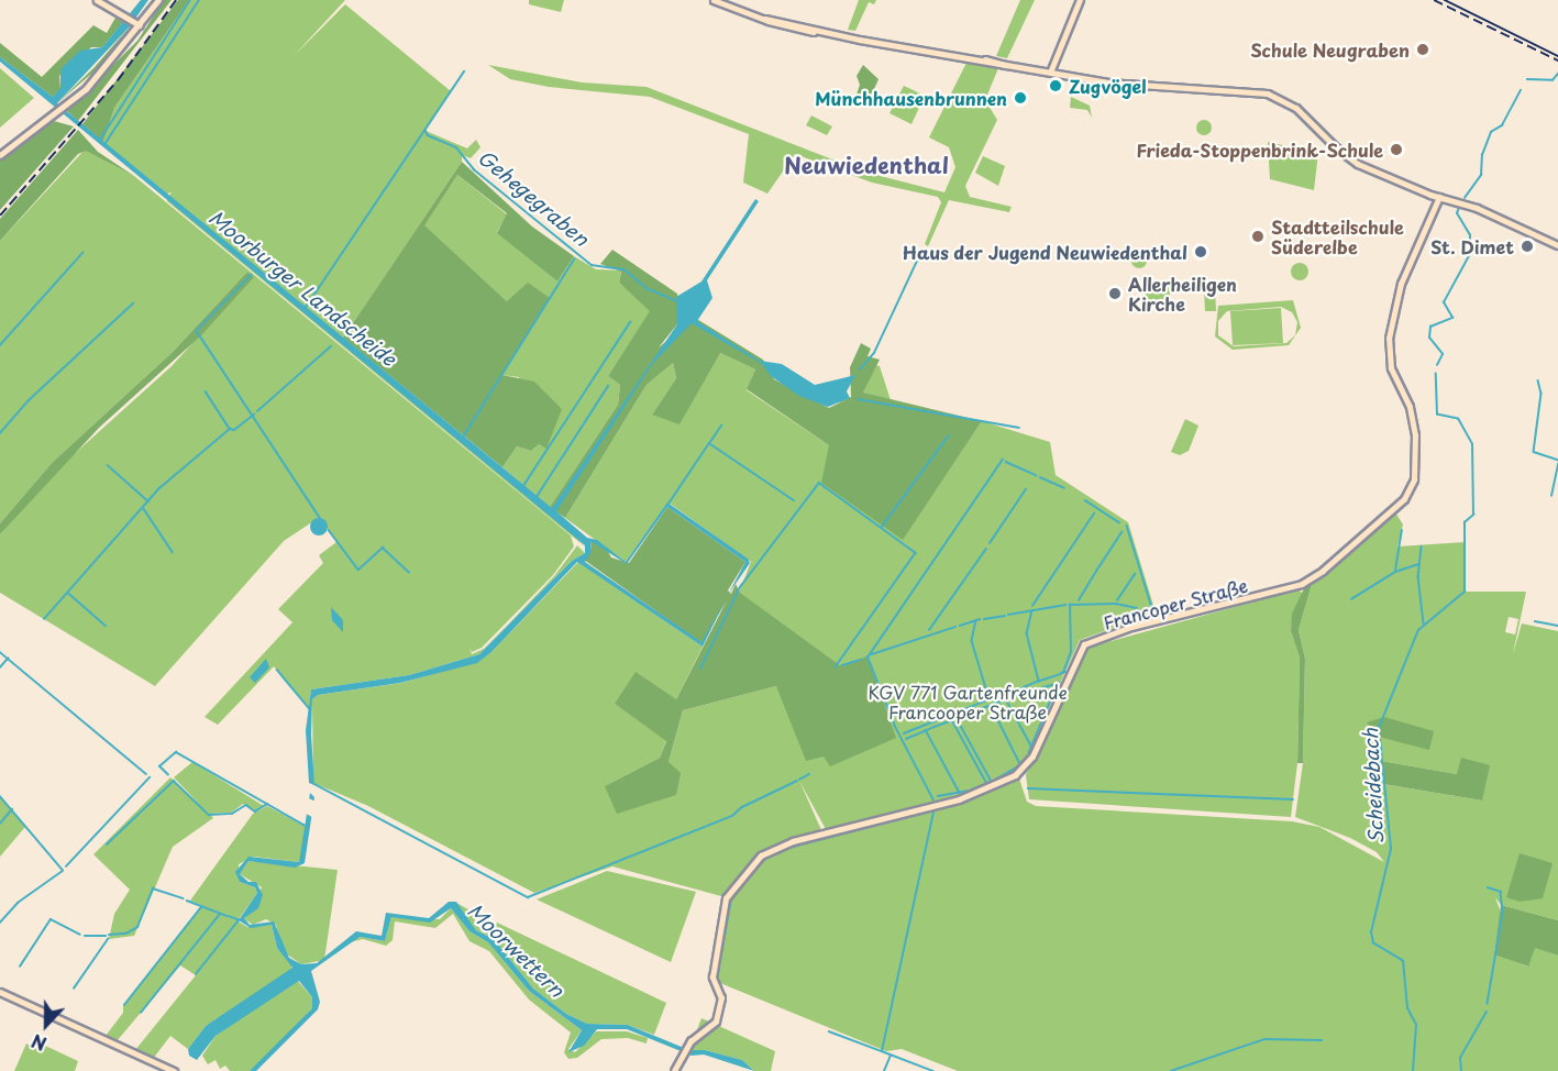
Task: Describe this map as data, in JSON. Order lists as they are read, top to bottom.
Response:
{
  "streets": {
    "main road": ["Francoper Straße"]
  },
  "districts": ["Neuwiedenthal"],
  "water": [
    "Gehegegraben",
    "Moorburger Landscheide",
    "Scheidebach",
    "Moorwettern"
  ],
  "parks": ["KGV 771 Gartenfreunde Francooper Straße"],
  "places": [
    "Schule Neugraben",
    "Zugvögel",
    "Münchhausenbrunnen",
    "Frieda-Stoppenbrink-Schule",
    "Stadtteilschule Süderelbe",
    "St. Dimet",
    "Haus der Jugend Neuwiedenthal",
    "Allerheiligen Kirche"
  ],
  "north": "bottom"
}
